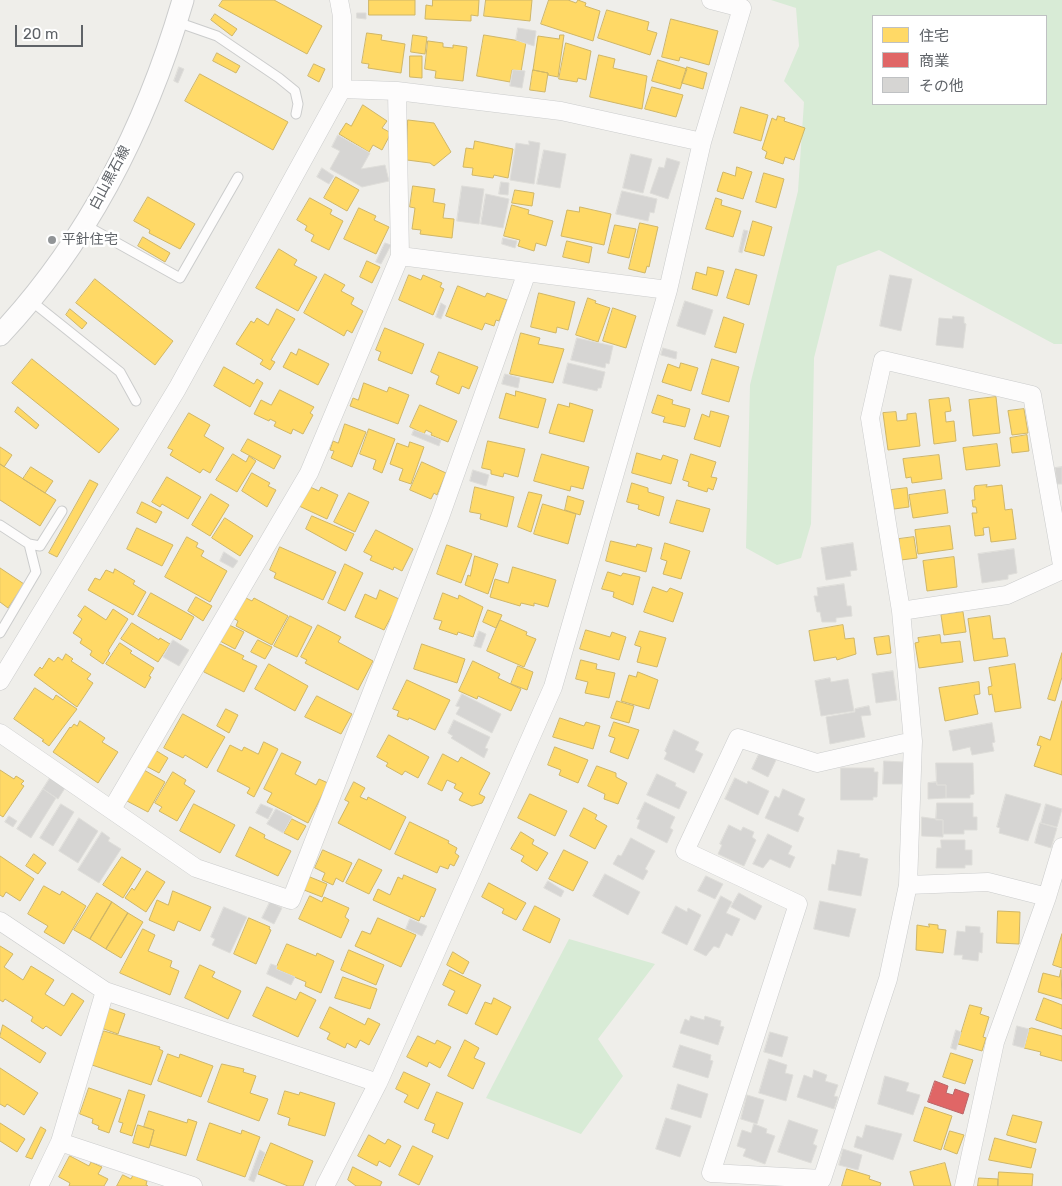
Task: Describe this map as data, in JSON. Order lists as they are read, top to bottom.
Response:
{
  "streets": {
    "street": ["白山黒石線"]
  },
  "places": ["平針住宅"],
  "legend": ["住宅", "商業", "その他"],
  "scale_bar": "20 m"
}
